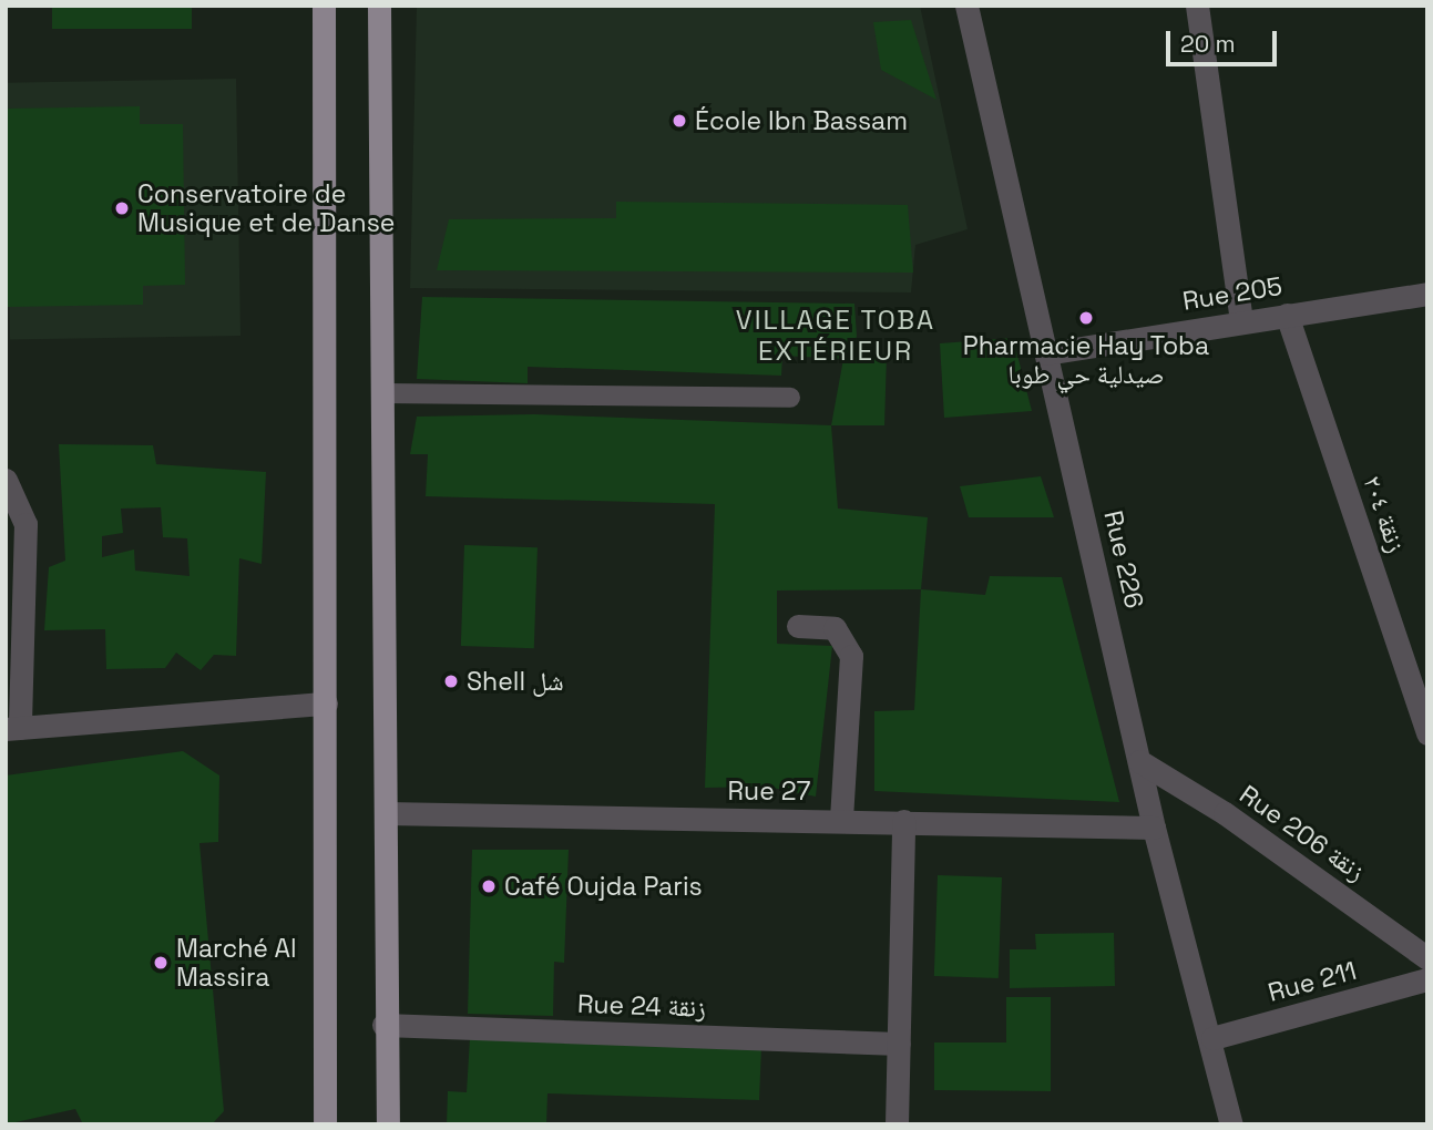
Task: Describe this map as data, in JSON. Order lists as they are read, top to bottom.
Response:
{
  "streets": {
    "street": [
      "Rue 205",
      "زنقة ٢٠٤",
      "Rue 226",
      "Rue 27",
      "Rue 206 زنقة",
      "Rue 211",
      "Rue 24 زنقة"
    ]
  },
  "crossings": [
    ["Rue 205", "زنقة ٢٠٤"],
    ["Rue 205", "Rue 226"],
    ["Rue 226", "Rue 27"],
    ["Rue 226", "Rue 206 زنقة"],
    ["Rue 226", "Rue 211"]
  ],
  "districts": ["VILLAGE TOBA EXTÉRIEUR"],
  "places": [
    "École Ibn Bassam",
    "Conservatoire de Musique et de Danse",
    "Pharmacie Hay Toba صيدلية حي طوبا",
    "Shell شل",
    "Café Oujda Paris",
    "Marché Al Massira"
  ],
  "scale_bar": "20 m"
}
